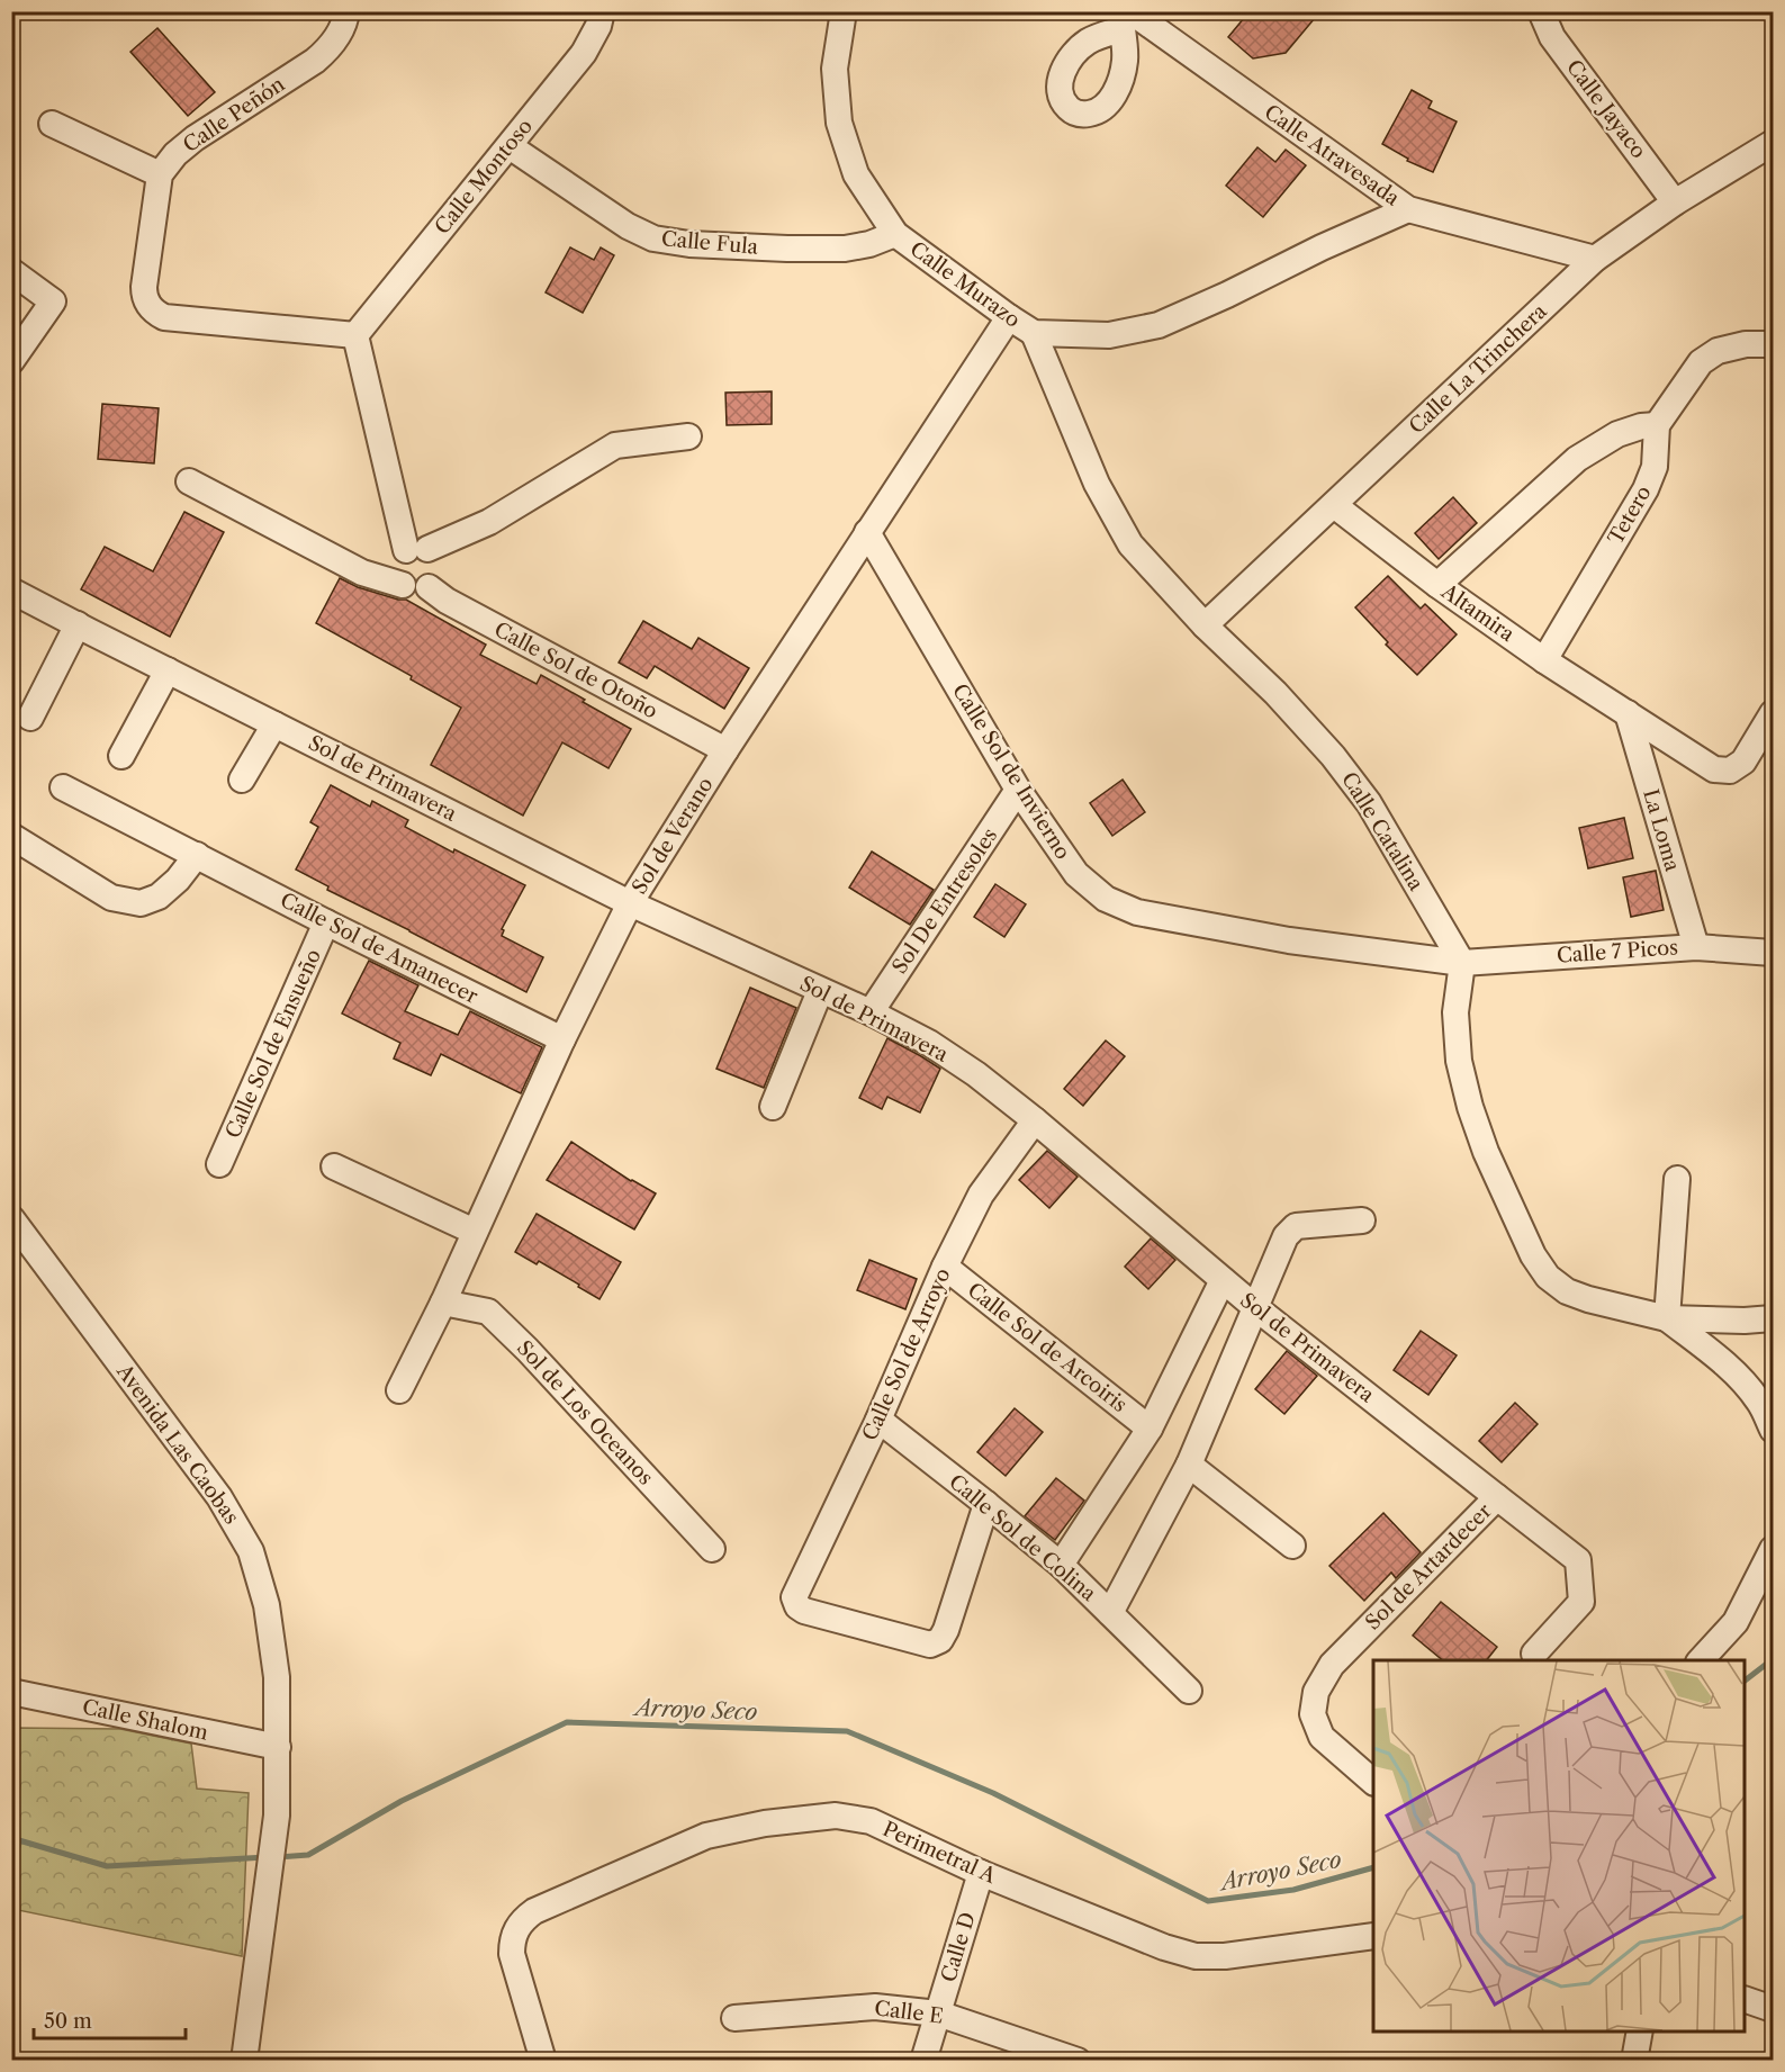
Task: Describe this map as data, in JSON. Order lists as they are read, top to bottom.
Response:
{
  "streets": {
    "street": [
      "Calle Jayaco",
      "Calle Peñón",
      "Calle Atravesada",
      "Calle Montoso",
      "Calle Fula",
      "Calle Murazo",
      "Calle La Trinchera",
      "Tetero",
      "Altamira",
      "Calle Sol de Otoño",
      "Calle Sol de Invierno",
      "Sol de Primavera",
      "La Loma",
      "Calle Catalina",
      "Sol de Verano",
      "Sol De Entresoles",
      "Calle Sol de Amanecer",
      "Calle 7 Picos",
      "Calle Sol de Ensueño",
      "Calle Sol de Arcoiris",
      "Calle Sol de Arroyo",
      "Sol de Los Oceanos",
      "Avenida Las Caobas",
      "Calle Sol de Colina",
      "Sol de Artardecer",
      "Calle Shalom",
      "Perimetral A",
      "Calle D",
      "Calle E"
    ]
  },
  "crossings": [
    ["Calle Jayaco", "Calle La Trinchera"],
    ["Calle Atravesada", "Calle Murazo"],
    ["Calle Atravesada", "Calle La Trinchera"],
    ["Calle Montoso", "Calle Fula"],
    ["Calle Fula", "Calle Murazo"],
    ["Calle Murazo", "Calle Catalina"],
    ["Calle Murazo", "Sol de Verano"],
    ["Calle La Trinchera", "Altamira"],
    ["Calle La Trinchera", "Calle Catalina"],
    ["Tetero", "Altamira"],
    ["Altamira", "La Loma"],
    ["Calle Sol de Otoño", "Sol de Verano"],
    ["Calle Sol de Invierno", "Calle Catalina"],
    ["Calle Sol de Invierno", "Sol de Verano"],
    ["Calle Sol de Invierno", "Sol De Entresoles"],
    ["Calle Sol de Invierno", "Calle 7 Picos"],
    ["Sol de Primavera", "Sol de Verano"],
    ["Sol de Primavera", "Sol De Entresoles"],
    ["Sol de Primavera", "Calle Sol de Arroyo"],
    ["Sol de Primavera", "Sol de Artardecer"],
    ["La Loma", "Calle 7 Picos"],
    ["Calle Catalina", "Calle 7 Picos"],
    ["Sol de Verano", "Calle Sol de Amanecer"],
    ["Sol de Verano", "Sol de Los Oceanos"],
    ["Calle Sol de Amanecer", "Calle Sol de Ensueño"],
    ["Calle Sol de Arcoiris", "Calle Sol de Arroyo"],
    ["Calle Sol de Arroyo", "Calle Sol de Colina"],
    ["Avenida Las Caobas", "Calle Shalom"],
    ["Perimetral A", "Calle D"],
    ["Calle D", "Calle E"]
  ],
  "water": ["Arroyo Seco"],
  "scale_bar": "50 m"
}
